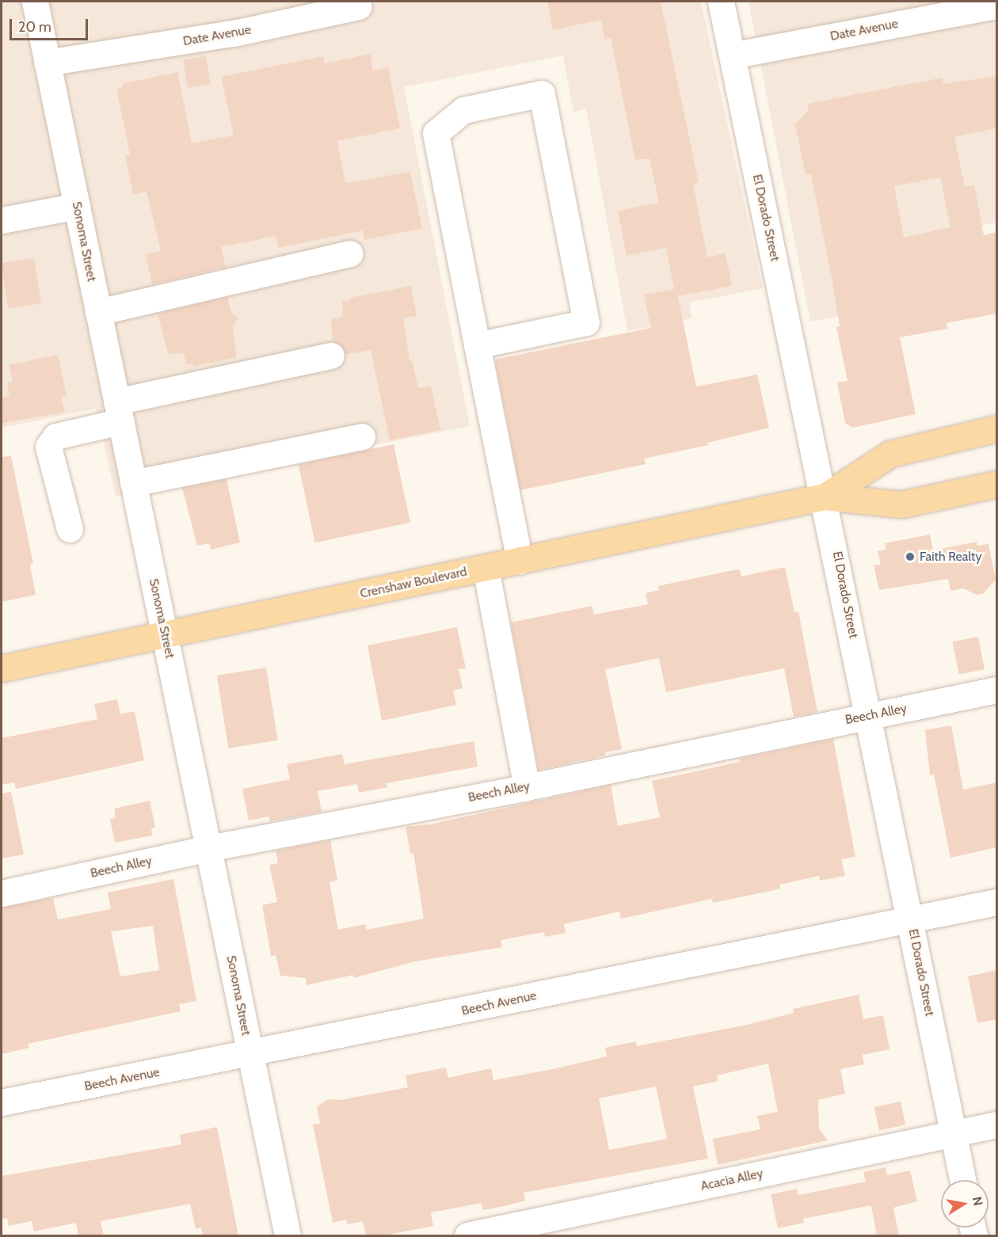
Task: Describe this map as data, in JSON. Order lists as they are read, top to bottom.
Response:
{
  "streets": {
    "main road": ["Crenshaw Boulevard"],
    "street": [
      "Date Avenue",
      "El Dorado Street",
      "Sonoma Street",
      "Beech Alley",
      "Beech Avenue",
      "Acacia Alley"
    ]
  },
  "crossings": [
    ["Date Avenue", "El Dorado Street"],
    ["Date Avenue", "Sonoma Street"],
    ["El Dorado Street", "Crenshaw Boulevard"],
    ["El Dorado Street", "Beech Alley"],
    ["El Dorado Street", "Beech Avenue"],
    ["El Dorado Street", "Acacia Alley"],
    ["Sonoma Street", "Crenshaw Boulevard"],
    ["Sonoma Street", "Beech Alley"],
    ["Sonoma Street", "Beech Avenue"]
  ],
  "places": ["Faith Realty"],
  "scale_bar": "20 m",
  "north": "right"
}
